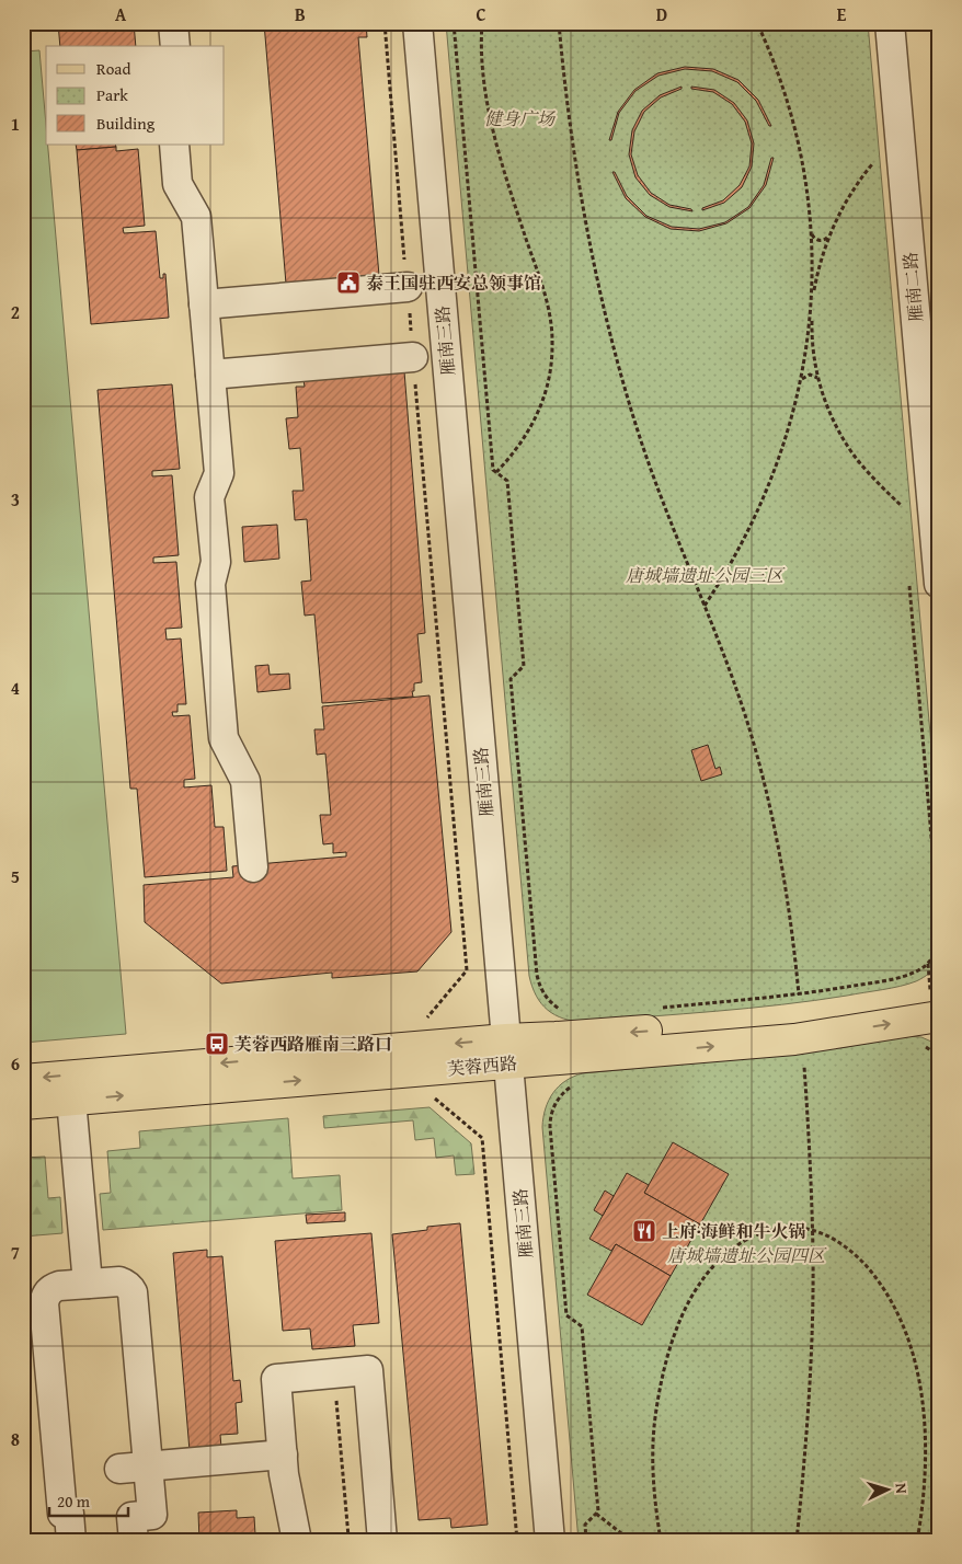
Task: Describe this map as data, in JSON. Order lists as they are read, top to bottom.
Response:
{
  "streets": {
    "main road": ["芙蓉西路"],
    "street": ["雁南二路", "雁南三路"]
  },
  "crossings": [
    ["雁南三路", "芙蓉西路"]
  ],
  "parks": ["健身广场", "唐城墙遗址公园三区", "唐城墙遗址公园四区"],
  "places": {
    "public building": ["泰王国驻西安总领事馆"],
    "bus stop": ["芙蓉西路雁南三路口"],
    "restaurant": ["上府·海鲜和牛火锅"]
  },
  "legend": ["Road", "Park", "Building"],
  "scale_bar": "20 m",
  "north": "right",
  "grid": {
    "columns": [
      "A",
      "B",
      "C",
      "D",
      "E"
    ],
    "rows": [
      "1",
      "2",
      "3",
      "4",
      "5",
      "6",
      "7",
      "8"
    ]
  }
}
